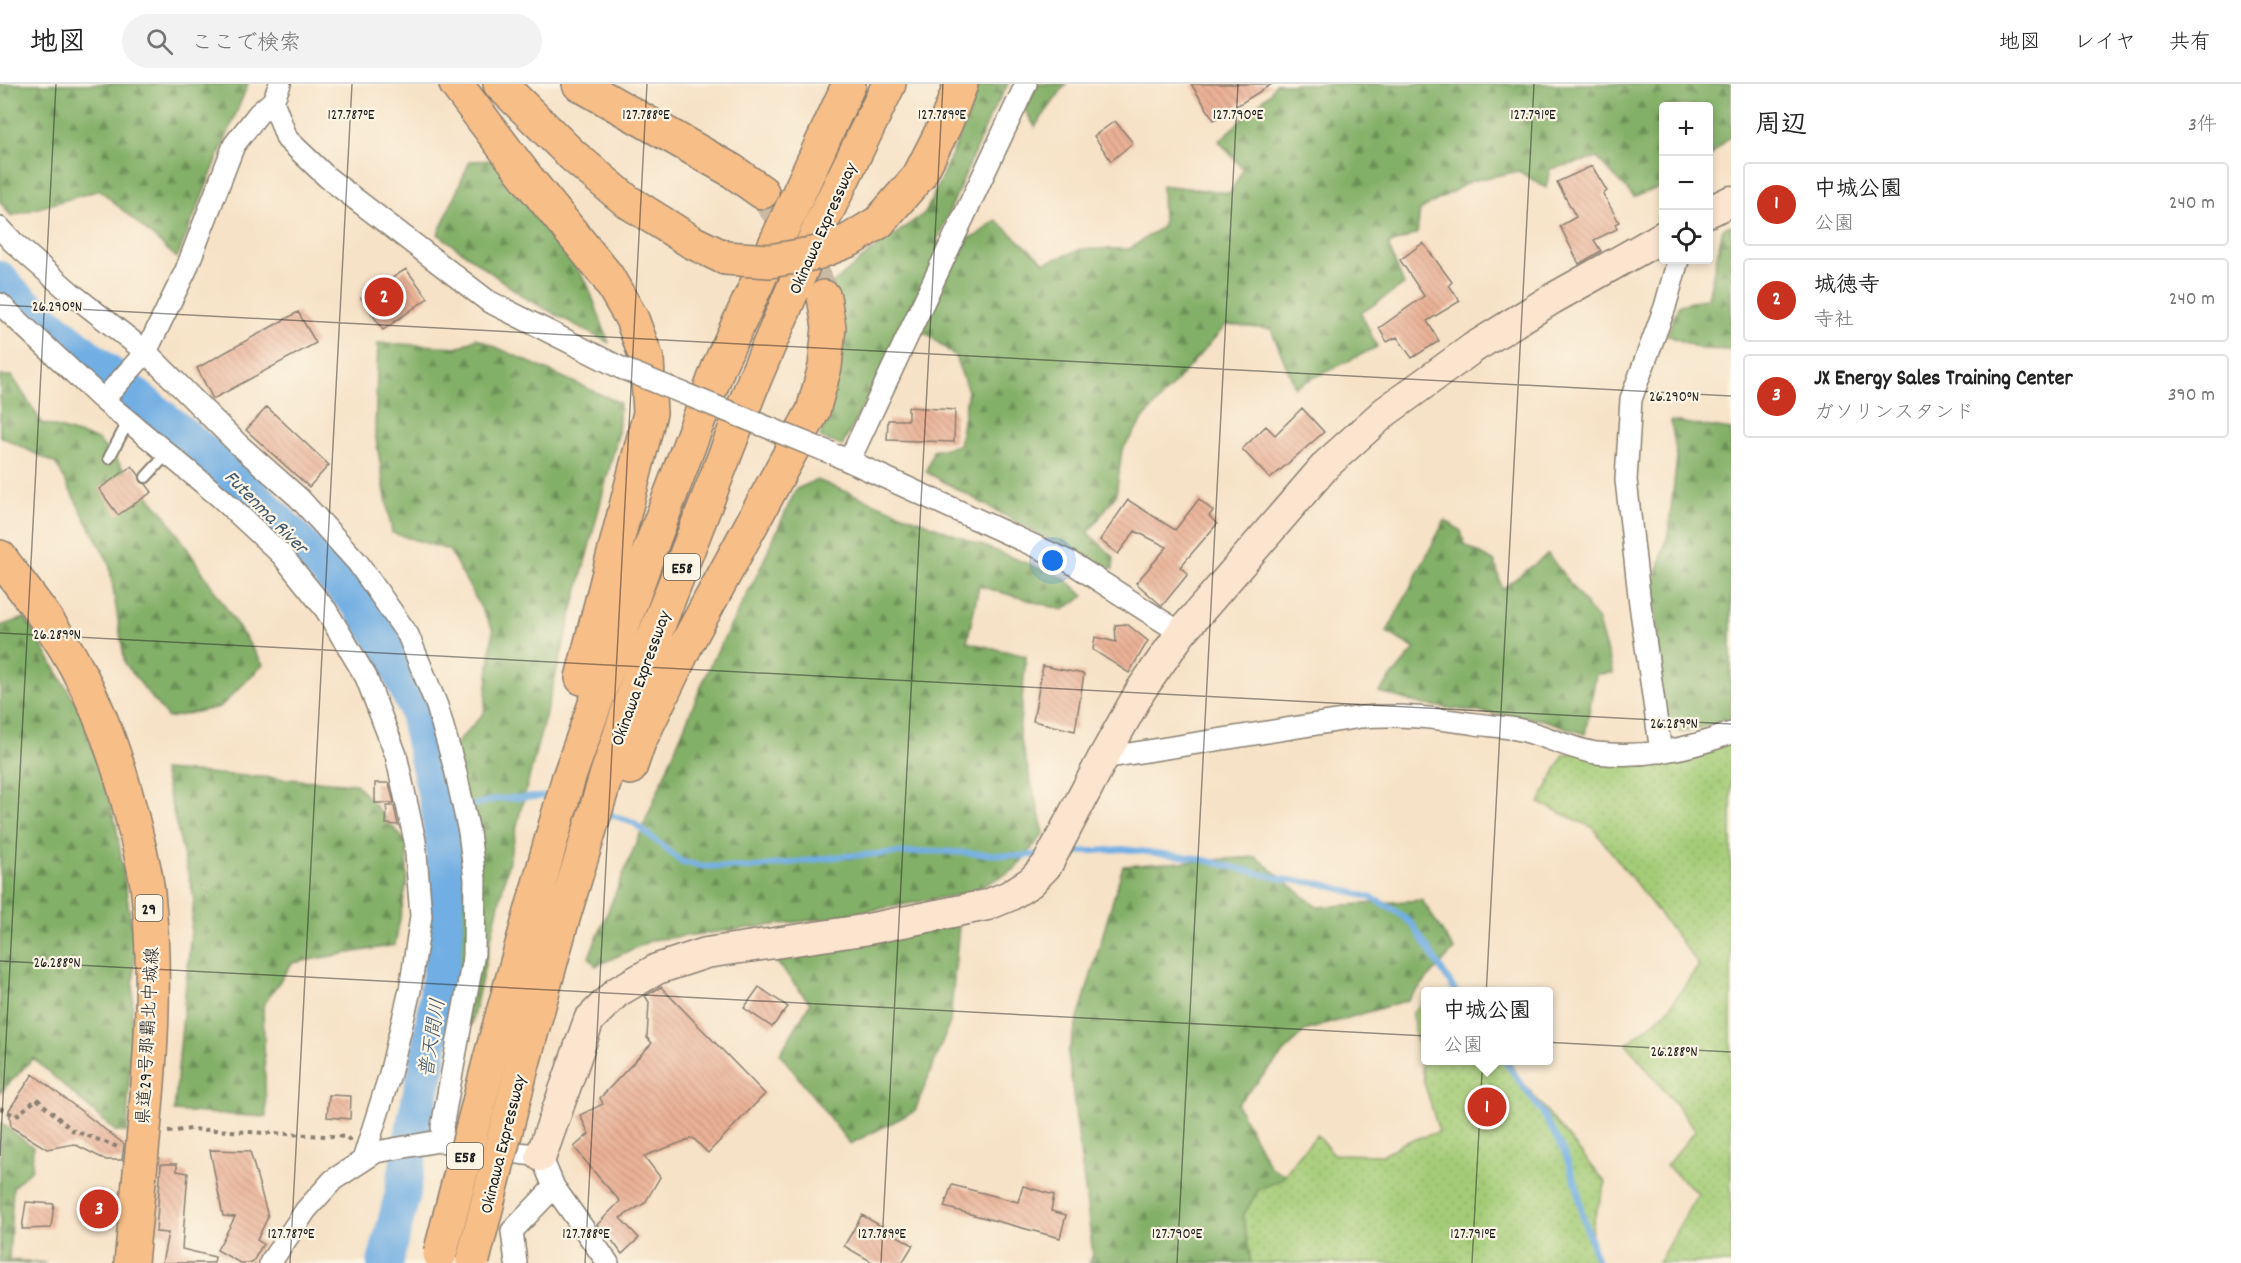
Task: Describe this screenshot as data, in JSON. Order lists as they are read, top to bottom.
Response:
{
  "streets": {
    "main road": [
      "Okinawa Expressway",
      "E58",
      "29",
      "県道29号那覇北中城線"
    ]
  },
  "water": ["Futenma River", "普天間川"],
  "page": {
    "header": "地図",
    "search": "ここで検索",
    "nav": ["地図", "レイヤ", "共有"],
    "heading": ["周辺", "3件"],
    "map_buttons": ["+", "−"],
    "list": [
      {
        "mark": "1",
        "name": "中城公園",
        "note": "公園",
        "value": "240 m"
      },
      {
        "mark": "2",
        "name": "城徳寺",
        "note": "寺社",
        "value": "240 m"
      },
      {
        "mark": "3",
        "name": "JX Energy Sales Training Center",
        "note": "ガソリンスタンド",
        "value": "390 m"
      }
    ],
    "pins": ["2", "1", "3"],
    "popup": ["中城公園", "公園"]
  },
  "coordinates": [
    "127.787°E",
    "127.788°E",
    "127.789°E",
    "127.790°E",
    "127.791°E",
    "26.290°N",
    "26.289°N",
    "26.288°N"
  ]
}
